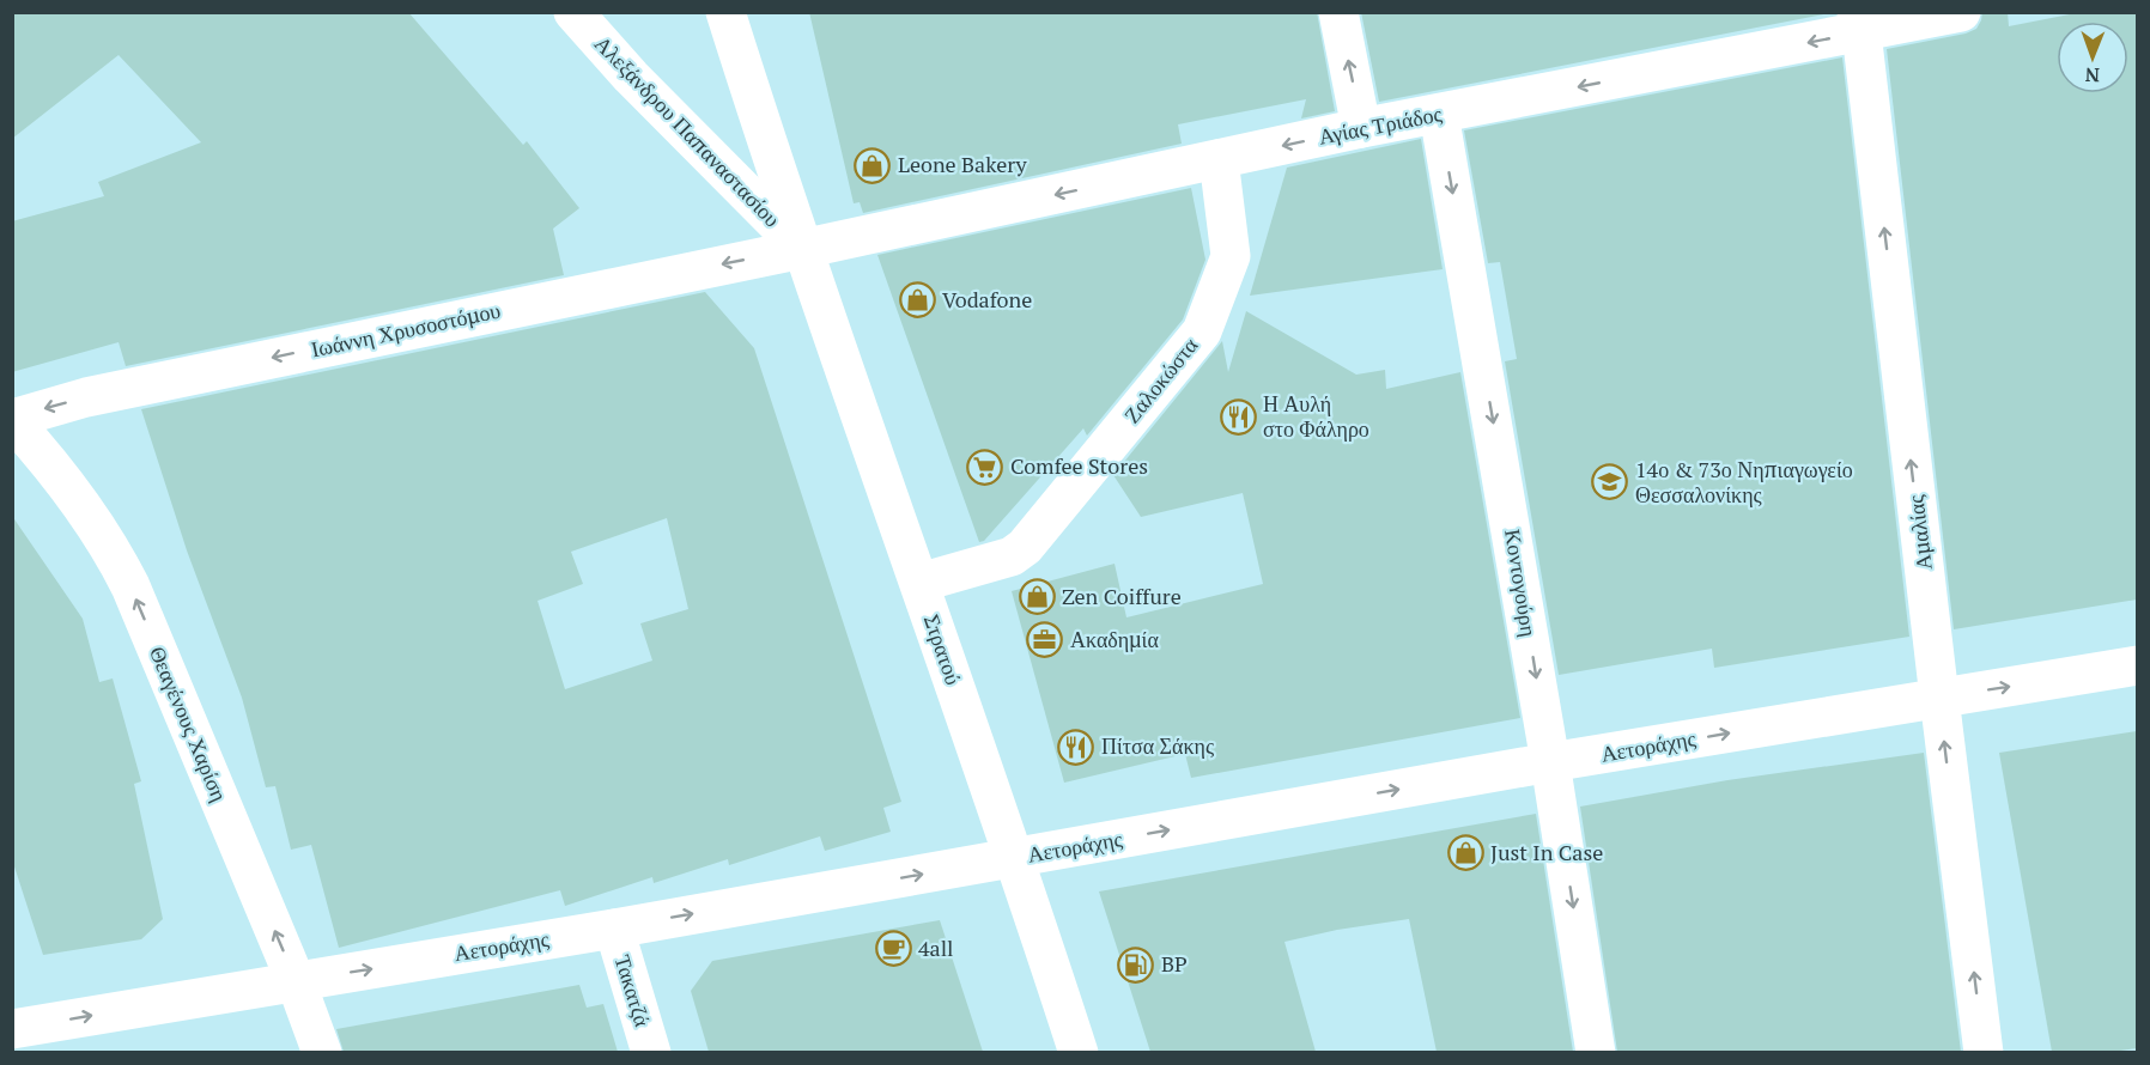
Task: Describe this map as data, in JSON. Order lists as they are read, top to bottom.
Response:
{
  "streets": {
    "street": [
      "Αγίας Τριάδος",
      "Αλεξάνδρου Παπαναστασίου",
      "Ιωάννη Χρυσοστόμου",
      "Ζαλοκώστα",
      "Αμαλίας",
      "Κοντογούρη",
      "Στρατού",
      "Θεαγένους Χαρίση",
      "Αετοράχης",
      "Τακατζά"
    ]
  },
  "crossings": [
    ["Αγίας Τριάδος", "Αλεξάνδρου Παπαναστασίου"],
    ["Αγίας Τριάδος", "Ιωάννη Χρυσοστόμου"],
    ["Αγίας Τριάδος", "Ζαλοκώστα"],
    ["Αγίας Τριάδος", "Αμαλίας"],
    ["Αγίας Τριάδος", "Κοντογούρη"],
    ["Αγίας Τριάδος", "Στρατού"],
    ["Αλεξάνδρου Παπαναστασίου", "Ιωάννη Χρυσοστόμου"],
    ["Αλεξάνδρου Παπαναστασίου", "Στρατού"],
    ["Ιωάννη Χρυσοστόμου", "Στρατού"],
    ["Ιωάννη Χρυσοστόμου", "Θεαγένους Χαρίση"],
    ["Ζαλοκώστα", "Στρατού"],
    ["Αμαλίας", "Αετοράχης"],
    ["Κοντογούρη", "Αετοράχης"],
    ["Στρατού", "Αετοράχης"],
    ["Θεαγένους Χαρίση", "Αετοράχης"],
    ["Αετοράχης", "Τακατζά"]
  ],
  "one_way": [
    "Αγίας Τριάδος",
    "Ιωάννη Χρυσοστόμου",
    "Αμαλίας",
    "Κοντογούρη",
    "Θεαγένους Χαρίση",
    "Αετοράχης"
  ],
  "places": {
    "shop": [
      "Leone Bakery",
      "Vodafone",
      "Zen Coiffure",
      "Just In Case"
    ],
    "restaurant": ["Η Αυλή στο Φάληρο", "Πίτσα Σάκης"],
    "supermarket": ["Comfee Stores"],
    "school or university": ["14ο & 73ο Νηπιαγωγείο Θεσσαλονίκης"],
    "office": ["Ακαδημία"],
    "cafe": ["4all"],
    "fuel station": ["BP"]
  },
  "north": "bottom"
}
